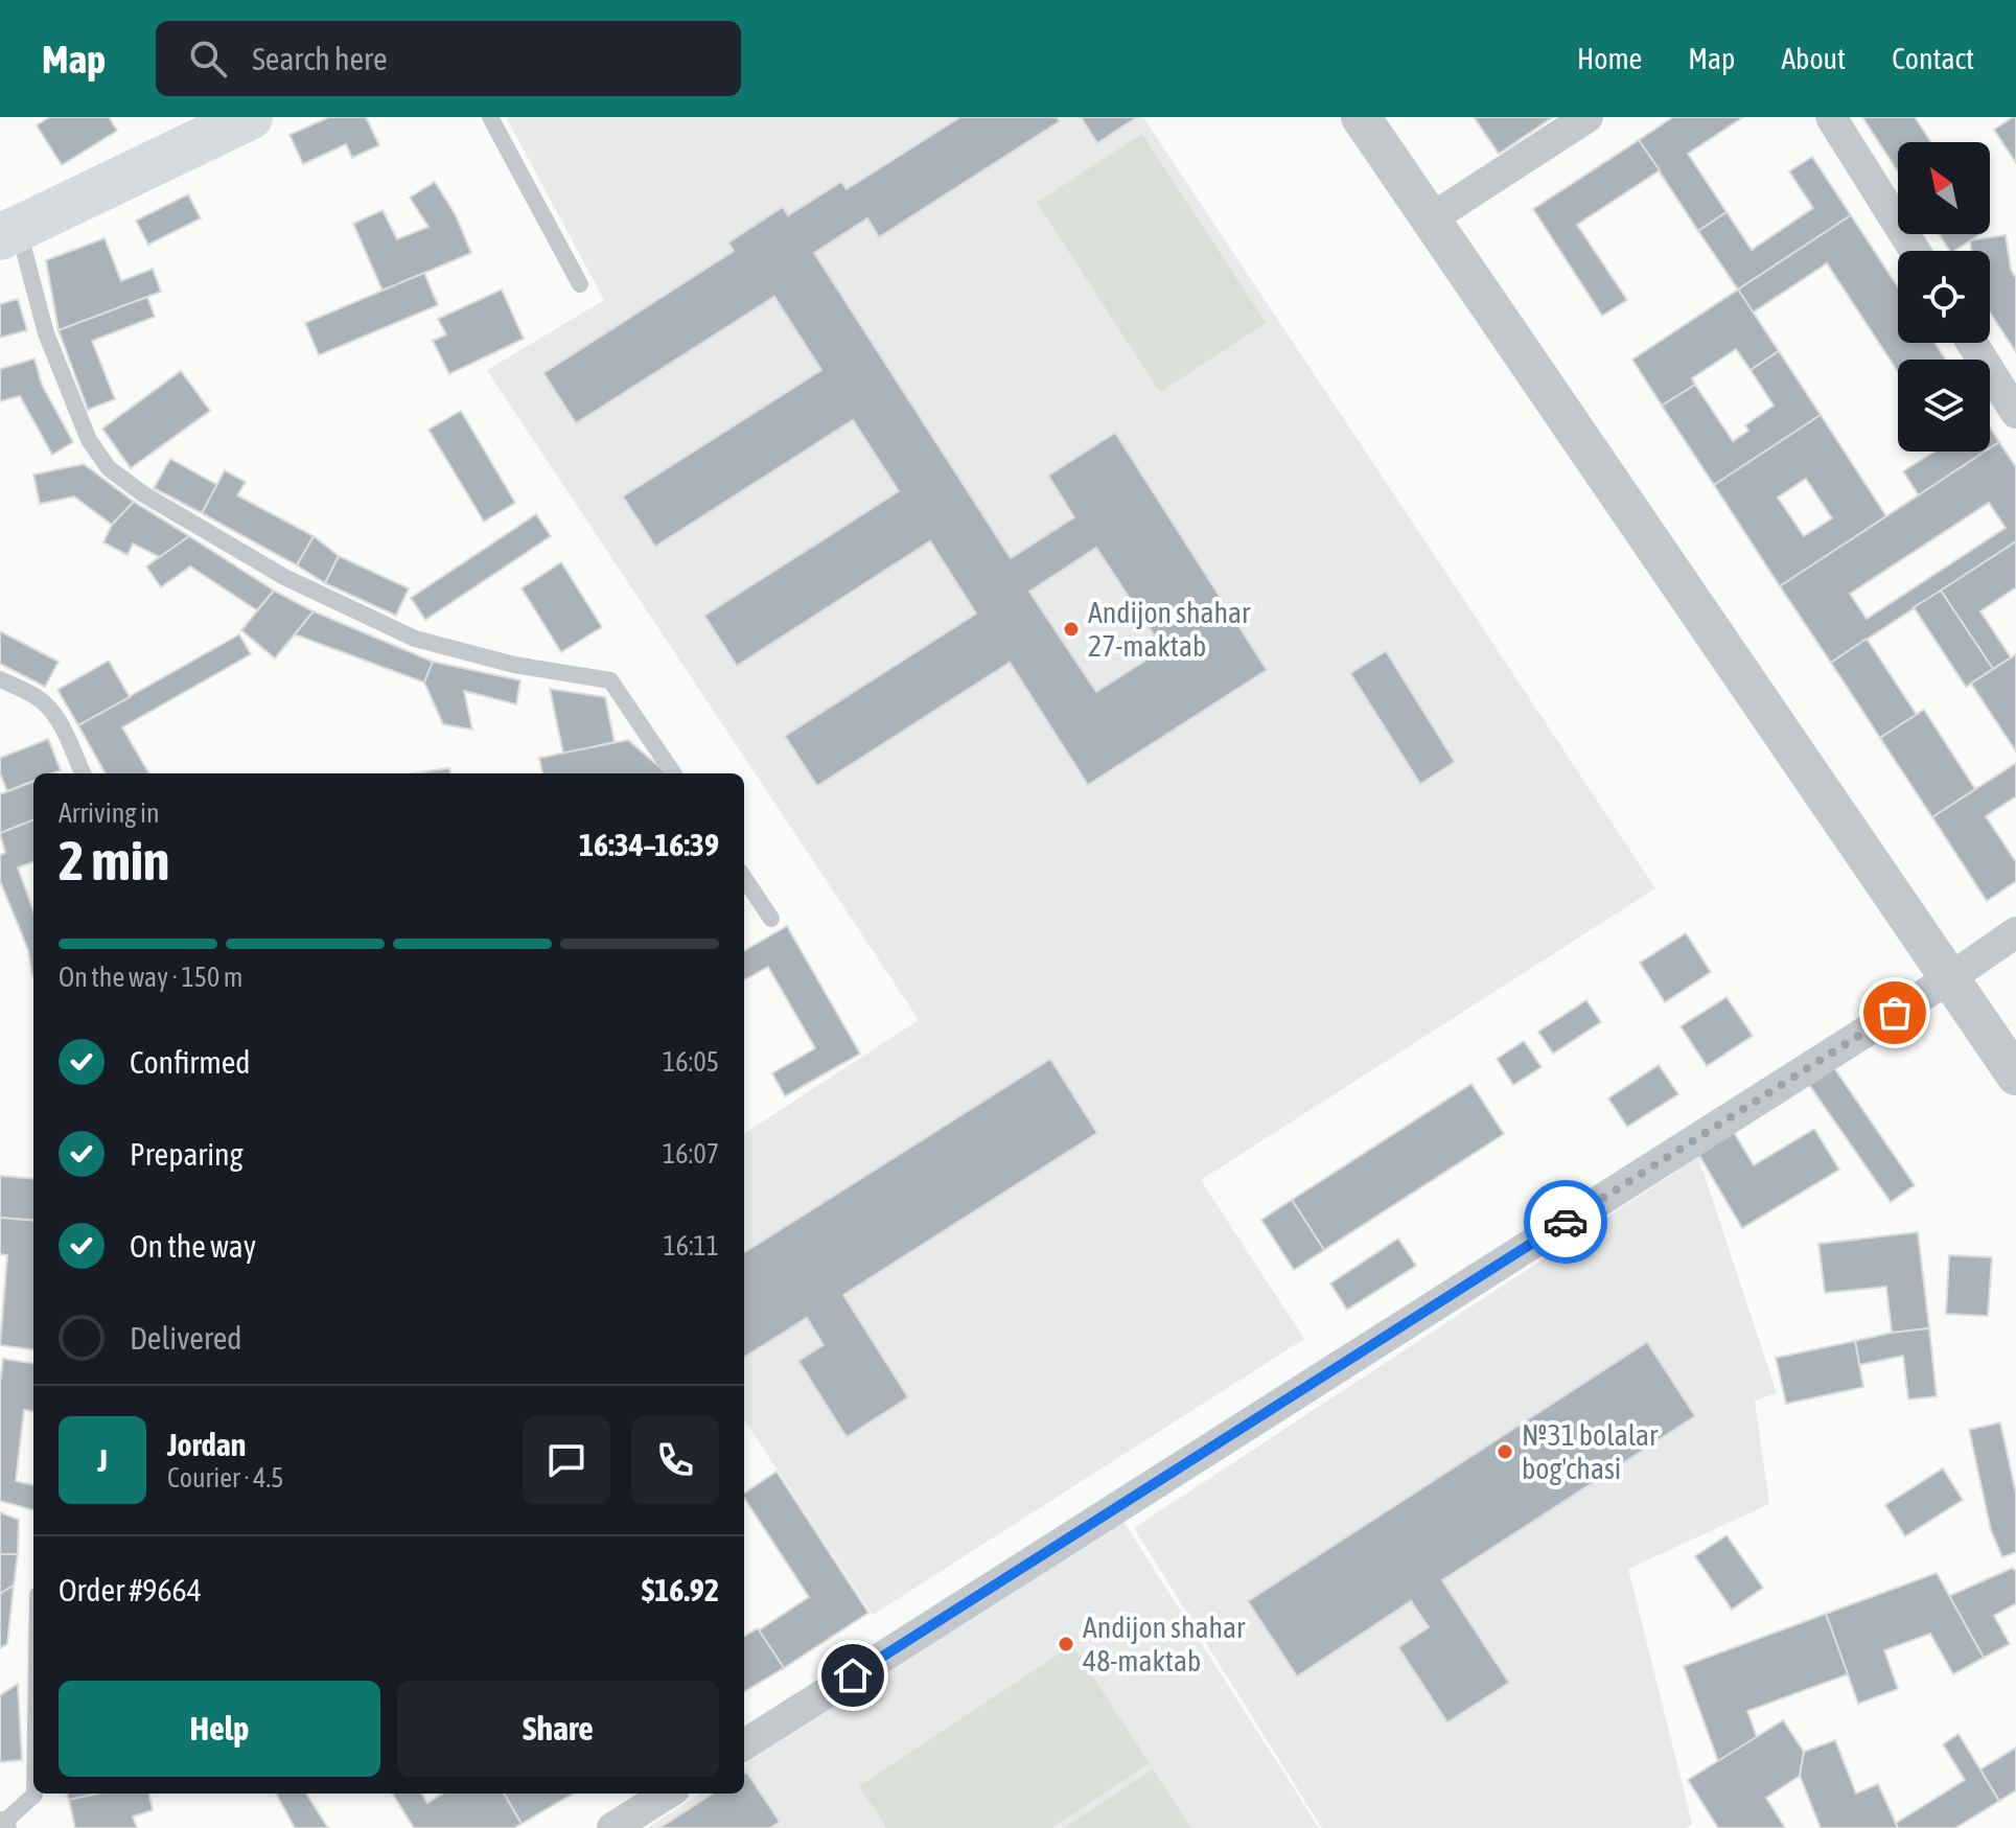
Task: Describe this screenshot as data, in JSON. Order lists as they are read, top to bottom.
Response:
{
  "places": ["Andijon shahar 27-maktab", "№31 bolalar bog'chasi", "Andijon shahar 48-maktab"],
  "north": "top left",
  "page": {
    "header": "Map",
    "search": "Search here",
    "nav": [
      "Home",
      "Map",
      "About",
      "Contact"
    ],
    "heading": ["2 min", "Arriving in", "16:34–16:39"],
    "panel": [
      "Jordan",
      "Courier · 4.5",
      "Order #9664",
      "$16.92"
    ],
    "bar": "On the way · 150 m",
    "list": [
      ["Confirmed", "16:05"],
      ["Preparing", "16:07"],
      ["On the way", "16:11"],
      "Delivered"
    ],
    "round": "J",
    "buttons": ["Help", "Share"]
  }
}
